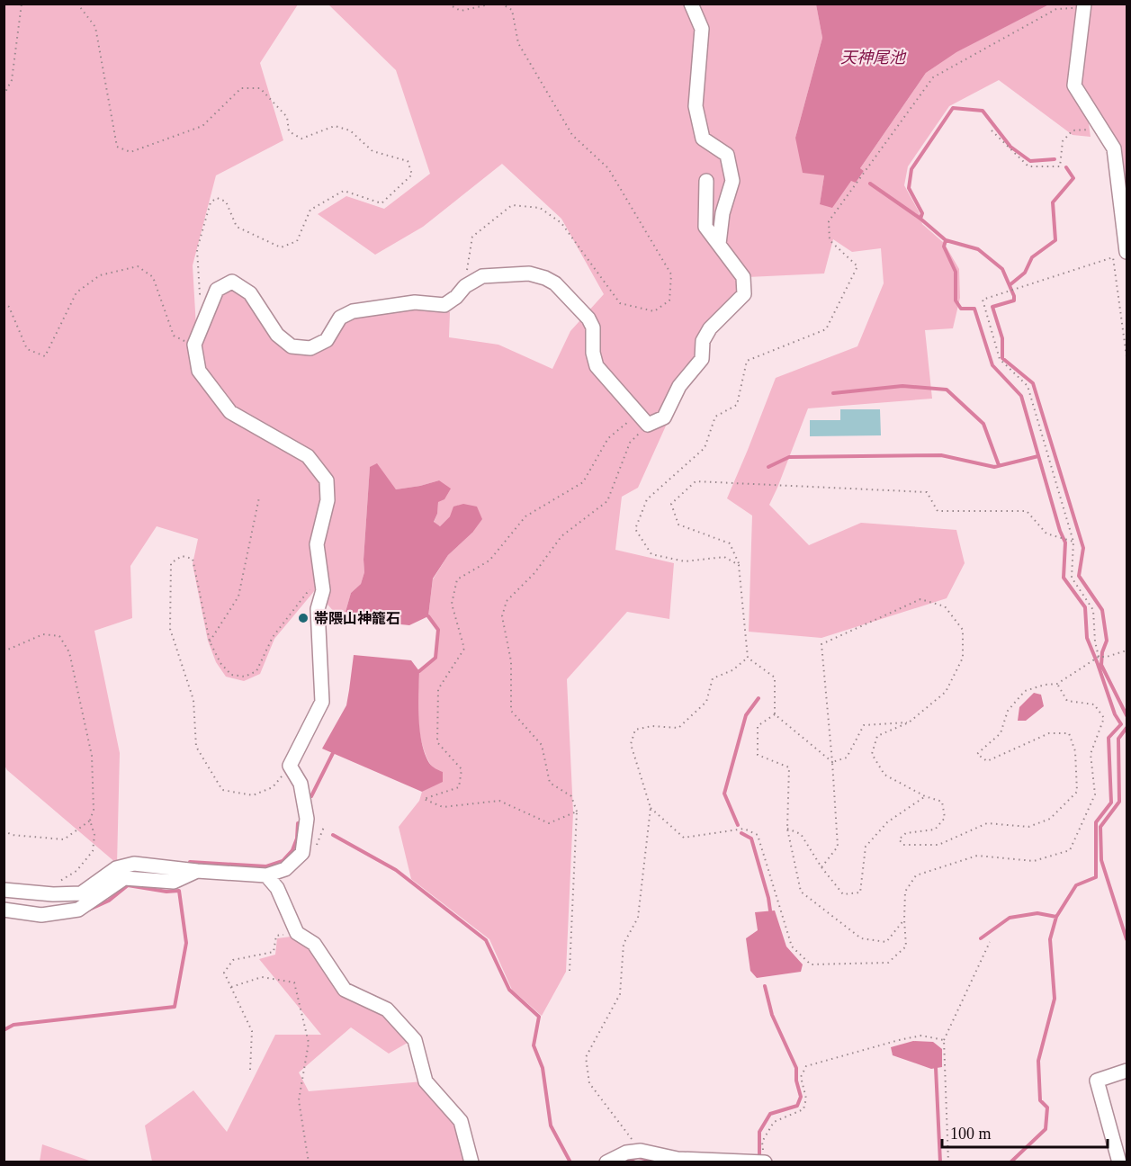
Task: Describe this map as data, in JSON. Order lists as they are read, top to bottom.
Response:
{
  "water": ["天神尾池"],
  "places": ["帯隈山神籠石"],
  "scale_bar": "100 m"
}
